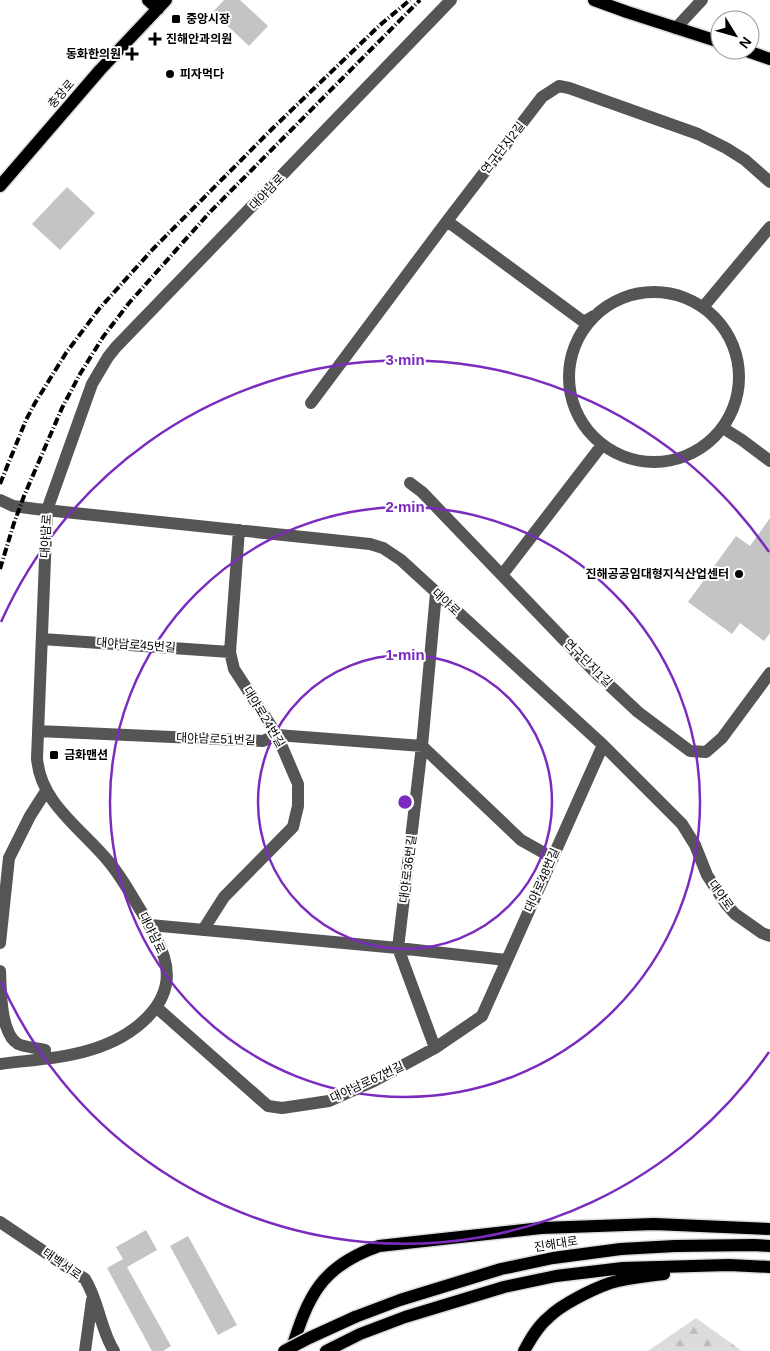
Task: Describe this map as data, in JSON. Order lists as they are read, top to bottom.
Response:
{
  "streets": {
    "main road": ["충장로", "진해대로"],
    "street": [
      "연구단지2길",
      "대야남로",
      "대야로",
      "대야남로45번길",
      "연구단지1길",
      "대야로24번길",
      "대야남로51번길",
      "대야로36번길",
      "대야로48번길",
      "대야남로67번길",
      "태백서로"
    ]
  },
  "crossings": [
    ["대야남로", "대야로"],
    ["대야남로", "대야남로45번길"],
    ["대야남로", "대야남로51번길"],
    ["대야남로", "대야남로67번길"],
    ["대야로", "대야로24번길"],
    ["대야로", "대야로36번길"],
    ["대야로", "대야로48번길"],
    ["대야남로45번길", "대야로24번길"],
    ["대야로24번길", "대야남로51번길"],
    ["대야남로51번길", "대야로36번길"],
    ["대야로36번길", "대야남로67번길"],
    ["대야로48번길", "대야남로67번길"]
  ],
  "places": {
    "transit": ["중앙시장", "금화맨션"],
    "health": ["진해안과의원", "동화한의원"],
    "other": ["피자먹다", "진해공공임대형지식산업센터"]
  },
  "north": "bottom right",
  "rings": ["3 min", "2 min", "1 min"]
}
